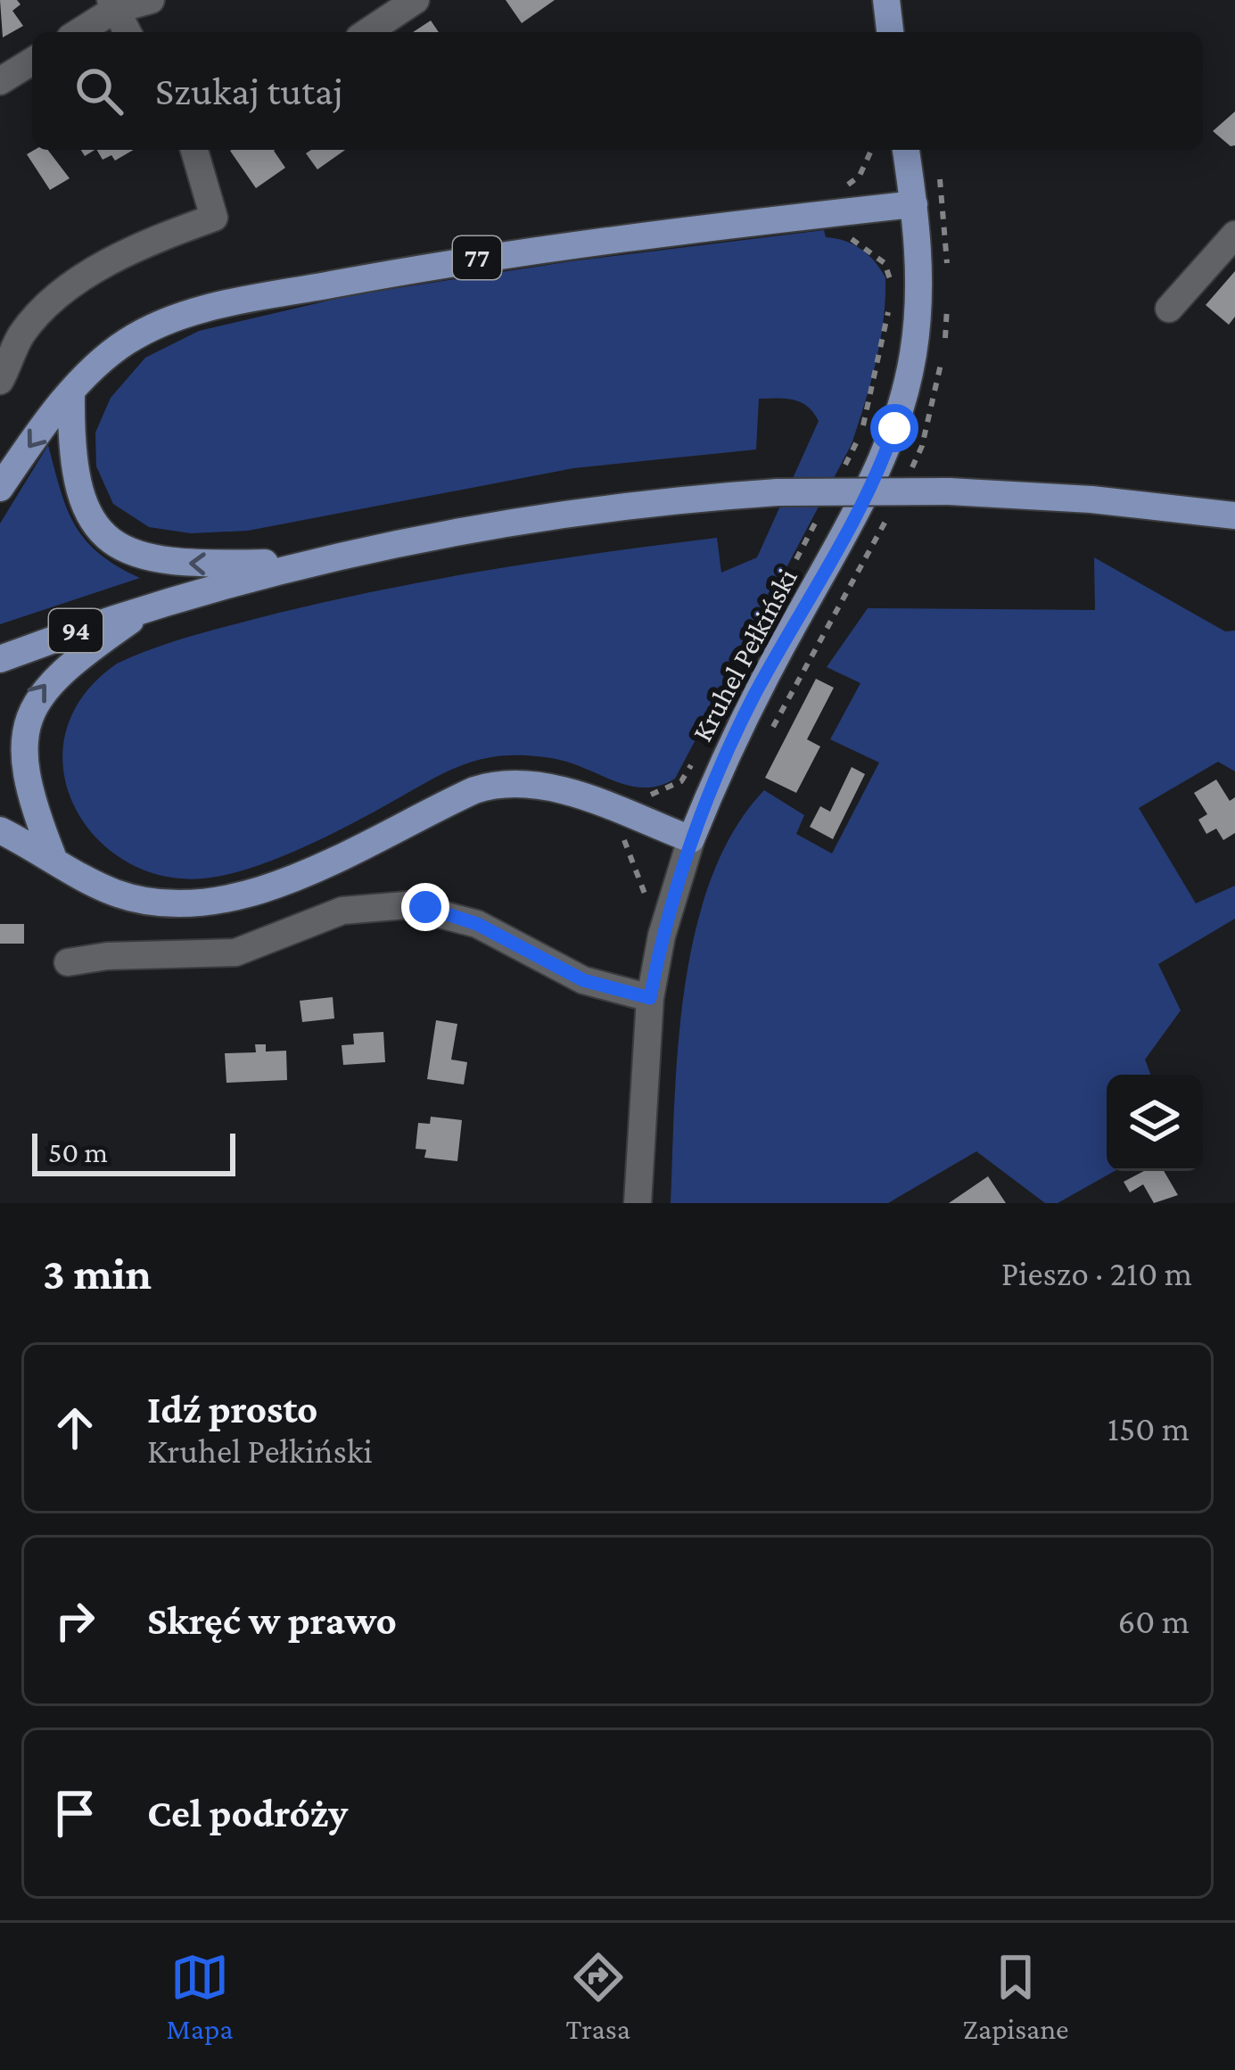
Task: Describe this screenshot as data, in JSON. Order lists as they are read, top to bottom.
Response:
{
  "streets": {
    "main road": ["77", "94", "Kruhel Pełkiński"]
  },
  "crossings": [
    ["77", "Kruhel Pełkiński"]
  ],
  "scale_bar": "50 m",
  "page": {
    "search": "Szukaj tutaj",
    "scale": "50 m",
    "heading": ["3 min", "Pieszo · 210 m"],
    "list": [
      ["Idź prosto", "Kruhel Pełkiński", "150 m"],
      ["Skręć w prawo", "60 m"],
      "Cel podróży"
    ],
    "nav": ["Mapa", "Trasa", "Zapisane"]
  }
}
